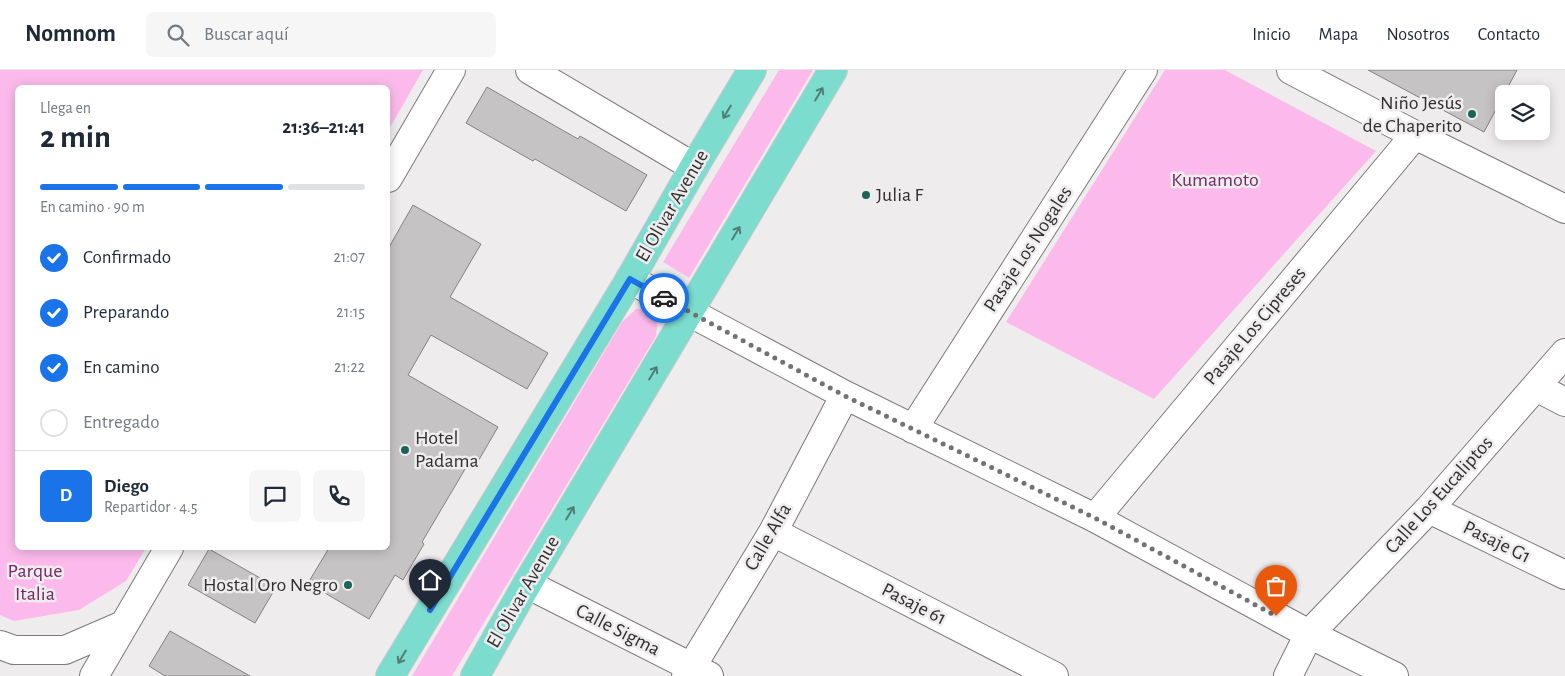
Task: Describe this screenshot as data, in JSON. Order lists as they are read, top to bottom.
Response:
{
  "streets": {
    "main road": ["El Olivar Avenue"],
    "street": [
      "Pasaje Los Nogales",
      "Pasaje Los Cipreses",
      "Calle Los Eucaliptos",
      "Calle Alfa",
      "Pasaje G1",
      "Pasaje 61",
      "Calle Sigma"
    ]
  },
  "crossings": [
    ["El Olivar Avenue", "Calle Sigma"],
    ["Calle Los Eucaliptos", "Pasaje G1"],
    ["Calle Alfa", "Pasaje 61"],
    ["Calle Alfa", "Calle Sigma"]
  ],
  "parks": ["Kumamoto", "Parque Italia"],
  "places": [
    "Niño Jesús de Chaperito",
    "Julia F",
    "Hotel Padama",
    "Hostal Oro Negro"
  ],
  "page": {
    "header": "Nomnom",
    "search": "Buscar aquí",
    "nav": [
      "Inicio",
      "Mapa",
      "Nosotros",
      "Contacto"
    ],
    "heading": ["2 min", "Llega en", "21:36–21:41"],
    "panel": ["Diego", "Repartidor · 4.5"],
    "bar": "En camino · 90 m",
    "list": [
      ["Confirmado", "21:07"],
      ["Preparando", "21:15"],
      ["En camino", "21:22"],
      "Entregado"
    ],
    "round": "D"
  }
}
